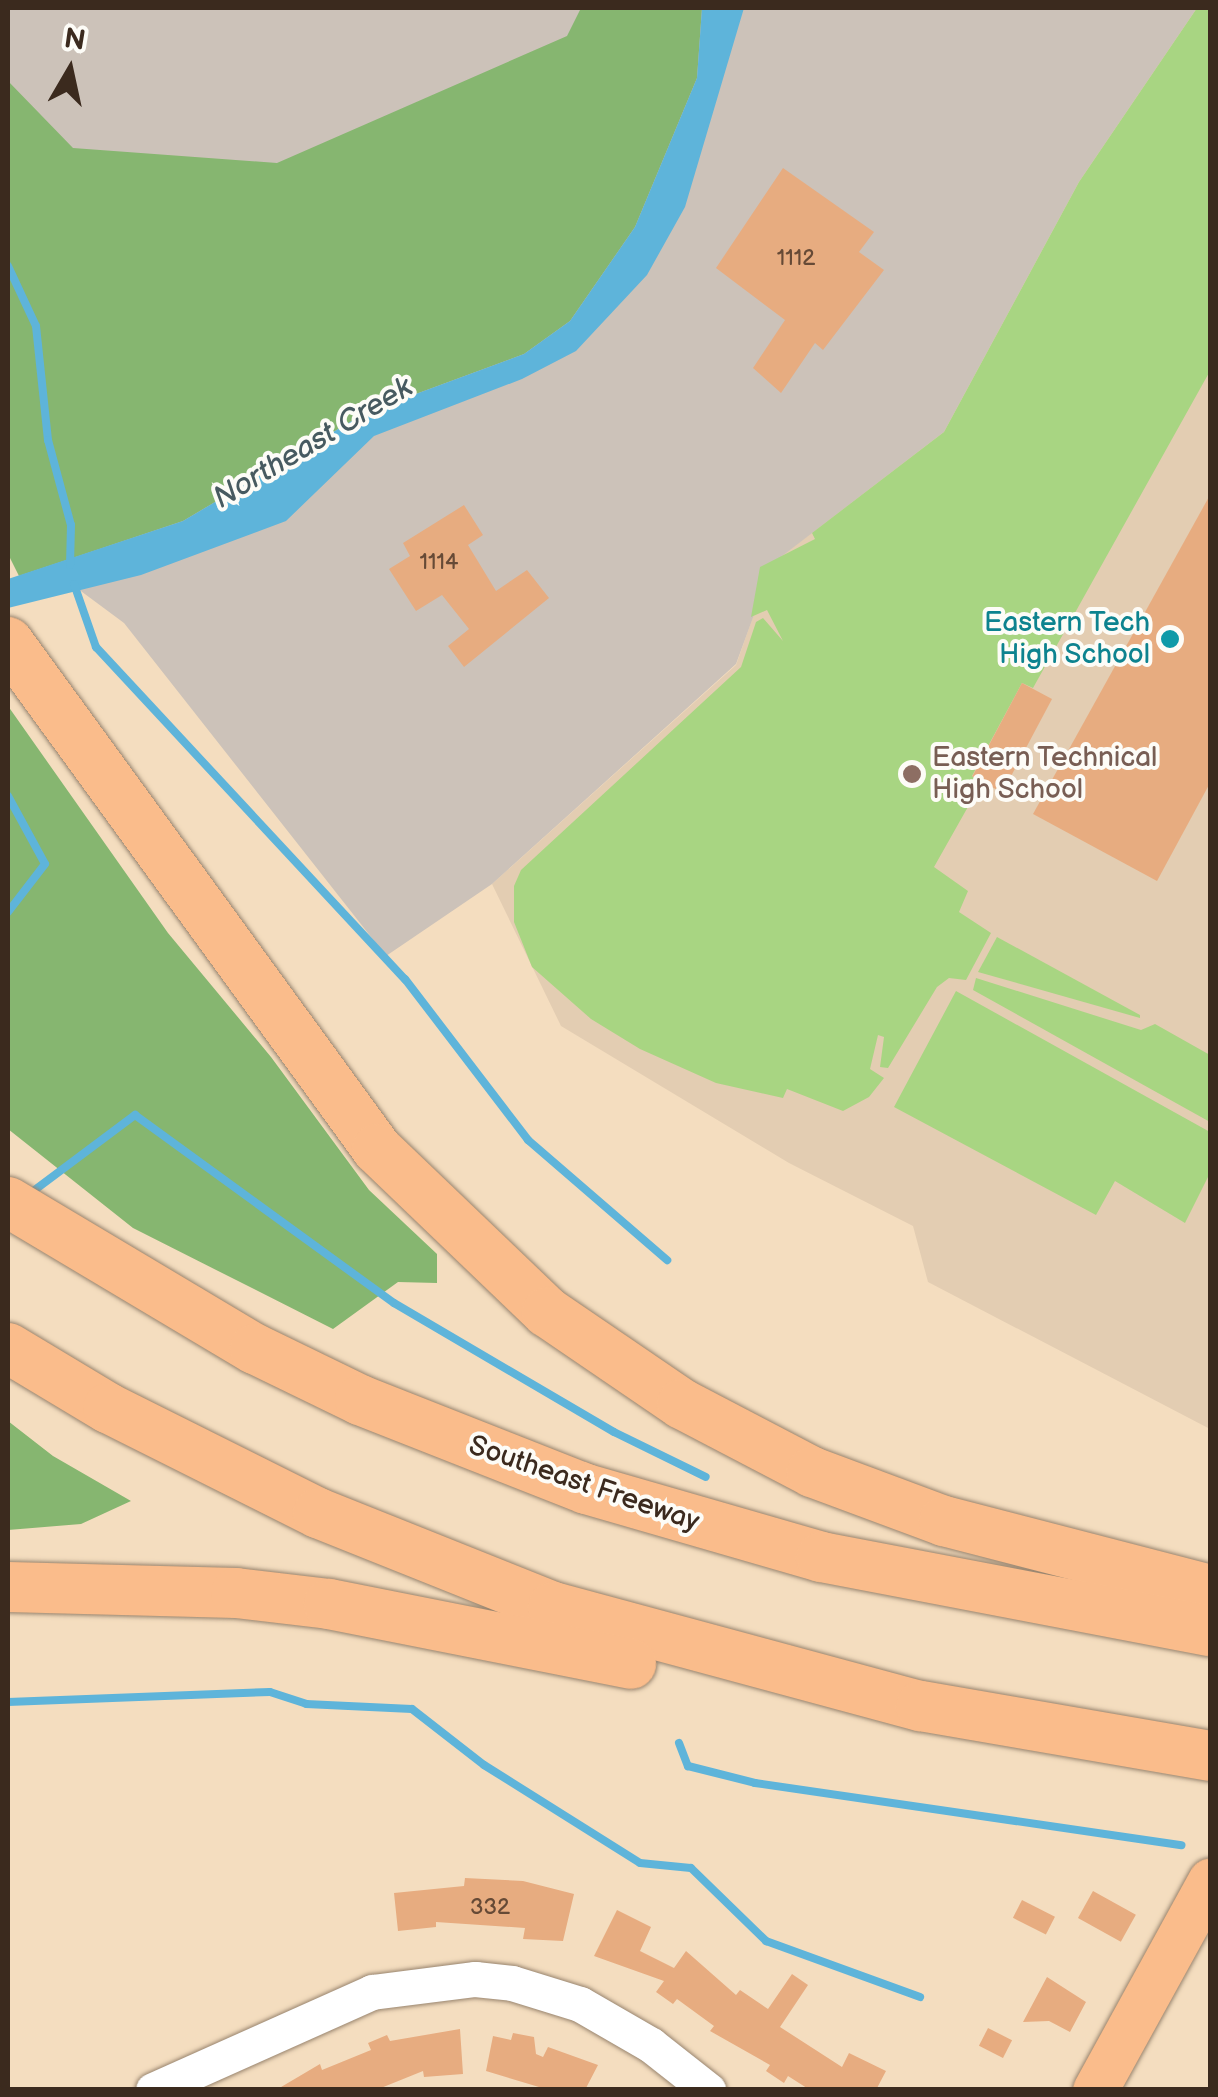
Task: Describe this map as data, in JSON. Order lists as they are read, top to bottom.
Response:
{
  "streets": {
    "highway": ["Southeast Freeway"]
  },
  "water": ["Northeast Creek"],
  "places": ["Eastern Tech High School", "Eastern Technical High School"],
  "house_numbers": ["1112", "1114", "332"],
  "north": "top"
}
